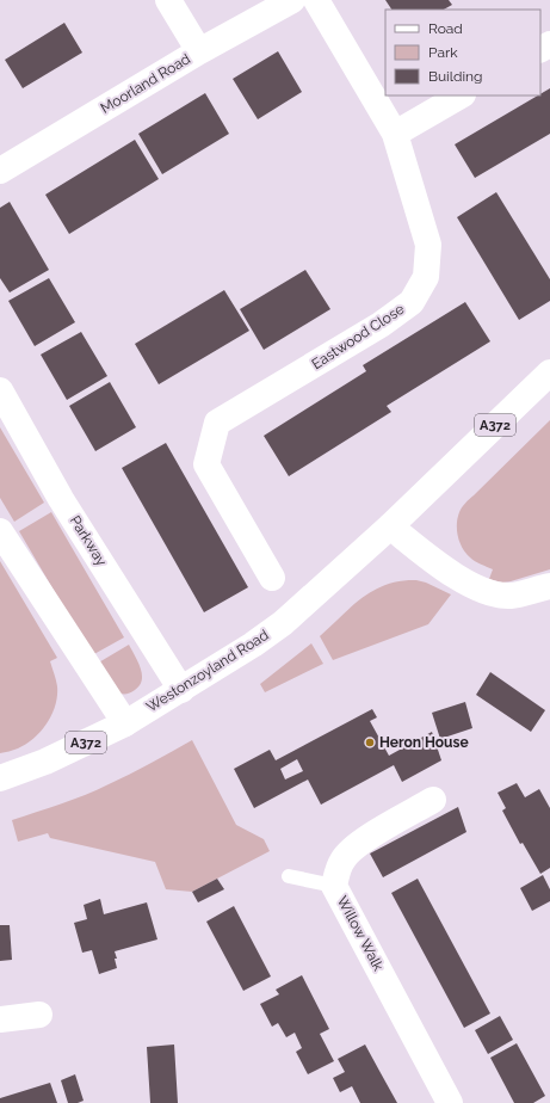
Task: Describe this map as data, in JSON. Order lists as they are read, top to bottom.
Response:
{
  "streets": {
    "street": [
      "Moorland Road",
      "Eastwood Close",
      "A372",
      "Parkway",
      "Westonzoyland Road",
      "Willow Walk"
    ]
  },
  "crossings": [
    ["Parkway", "Westonzoyland Road"]
  ],
  "places": ["Heron House"],
  "legend": ["Road", "Park", "Building"]
}
